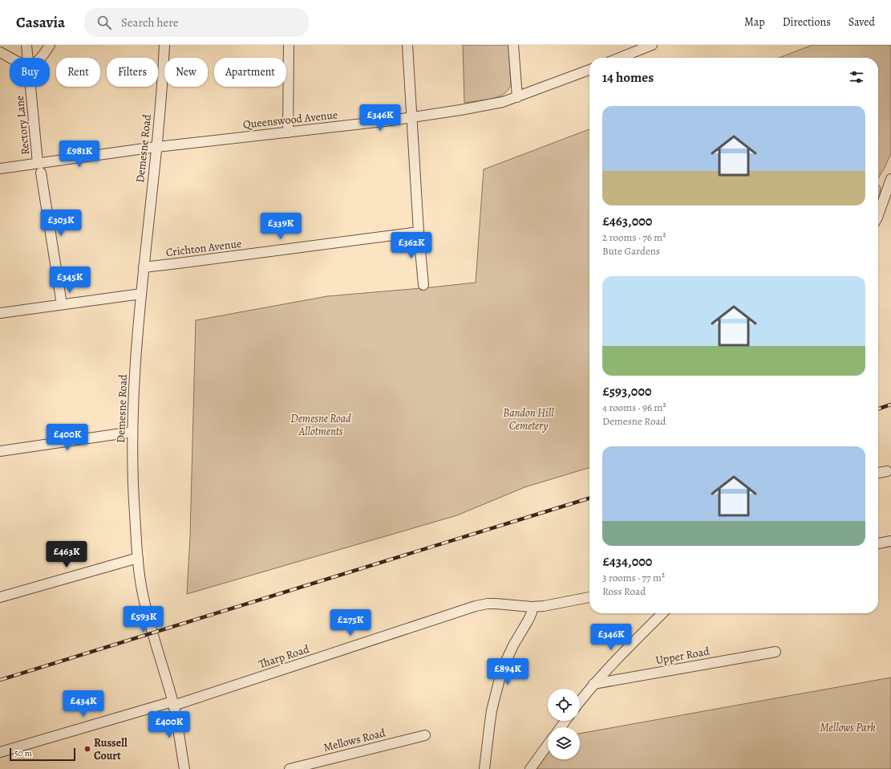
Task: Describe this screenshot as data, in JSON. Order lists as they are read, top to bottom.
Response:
{
  "streets": {
    "street": [
      "Queenswood Avenue",
      "Rectory Lane",
      "Demesne Road",
      "Crichton Avenue",
      "Upper Road",
      "Tharp Road",
      "Mellows Road"
    ]
  },
  "crossings": [
    ["Queenswood Avenue", "Rectory Lane"],
    ["Queenswood Avenue", "Demesne Road"],
    ["Demesne Road", "Crichton Avenue"],
    ["Demesne Road", "Tharp Road"]
  ],
  "parks": ["Bandon Hill Cemetery", "Demesne Road Allotments", "Mellows Park"],
  "places": ["Russell Court"],
  "scale_bar": "50 m",
  "page": {
    "header": "Casavia",
    "search": "Search here",
    "nav": ["Map", "Directions", "Saved"],
    "chip": [
      "Buy",
      "Rent",
      "Filters",
      "New",
      "Apartment"
    ],
    "heading": "14 homes",
    "list": [
      {
        "name": "£463,000",
        "note": "2 rooms · 76 m² · Bute Gardens"
      },
      {
        "name": "£593,000",
        "note": "4 rooms · 96 m² · Demesne Road"
      },
      {
        "name": "£434,000",
        "note": "3 rooms · 77 m² · Ross Road"
      }
    ],
    "price": [
      "£346K",
      "£981K",
      "£303K",
      "£339K",
      "£362K",
      "£345K",
      "£400K",
      "£463K",
      "£593K",
      "£275K",
      "£346K",
      "£894K",
      "£434K",
      "£400K"
    ],
    "scale": "50 m"
  }
}
